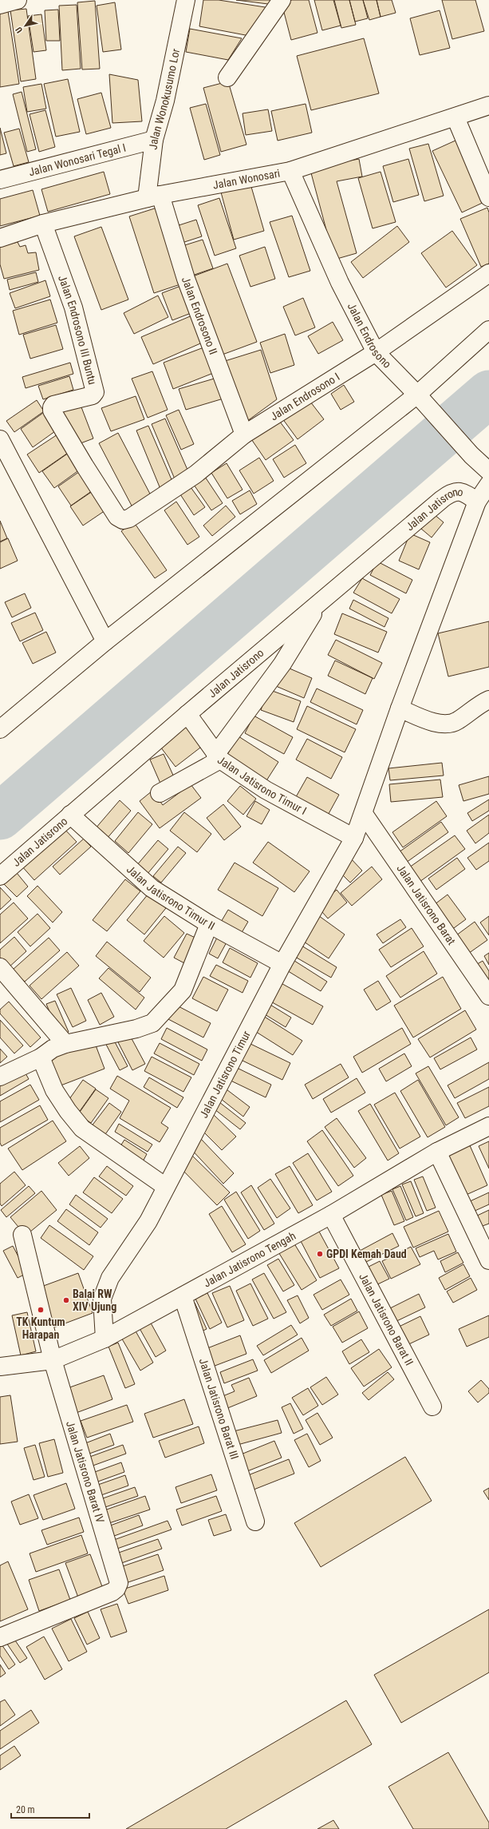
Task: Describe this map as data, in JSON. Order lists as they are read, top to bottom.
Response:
{
  "streets": {
    "street": [
      "Jalan Wonokusumo Lor",
      "Jalan Wonosari Tegal I",
      "Jalan Wonosari",
      "Jalan Endrosono II",
      "Jalan Endrosono III Buntu",
      "Jalan Endrosono",
      "Jalan Endrosono I",
      "Jalan Jatisrono",
      "Jalan Jatisrono Timur I",
      "Jalan Jatisrono Timur II",
      "Jalan Jatisrono Barat",
      "Jalan Jatisrono Timur",
      "Jalan Jatisrono Tengah",
      "Jalan Jatisrono Barat II",
      "Jalan Jatisrono Barat III",
      "Jalan Jatisrono Barat IV"
    ]
  },
  "crossings": [
    ["Jalan Wonokusumo Lor", "Jalan Wonosari Tegal I"],
    ["Jalan Wonokusumo Lor", "Jalan Wonosari"],
    ["Jalan Wonokusumo Lor", "Jalan Endrosono II"],
    ["Jalan Wonosari", "Jalan Endrosono II"],
    ["Jalan Wonosari", "Jalan Endrosono III Buntu"],
    ["Jalan Wonosari", "Jalan Endrosono"],
    ["Jalan Endrosono II", "Jalan Endrosono I"],
    ["Jalan Endrosono III Buntu", "Jalan Endrosono I"],
    ["Jalan Endrosono", "Jalan Endrosono I"],
    ["Jalan Jatisrono", "Jalan Jatisrono Timur I"],
    ["Jalan Jatisrono", "Jalan Jatisrono Timur II"],
    ["Jalan Jatisrono", "Jalan Jatisrono Barat"],
    ["Jalan Jatisrono", "Jalan Jatisrono Timur"],
    ["Jalan Jatisrono Timur I", "Jalan Jatisrono Timur"],
    ["Jalan Jatisrono Timur II", "Jalan Jatisrono Timur"],
    ["Jalan Jatisrono Barat", "Jalan Jatisrono Timur"],
    ["Jalan Jatisrono Timur", "Jalan Jatisrono Tengah"],
    ["Jalan Jatisrono Tengah", "Jalan Jatisrono Barat II"],
    ["Jalan Jatisrono Tengah", "Jalan Jatisrono Barat III"],
    ["Jalan Jatisrono Tengah", "Jalan Jatisrono Barat IV"]
  ],
  "places": ["GPDI Kemah Daud", "Balai RW XIV Ujung", "TK Kuntum Harapan"],
  "scale_bar": "20 m",
  "north": "bottom left"
}
